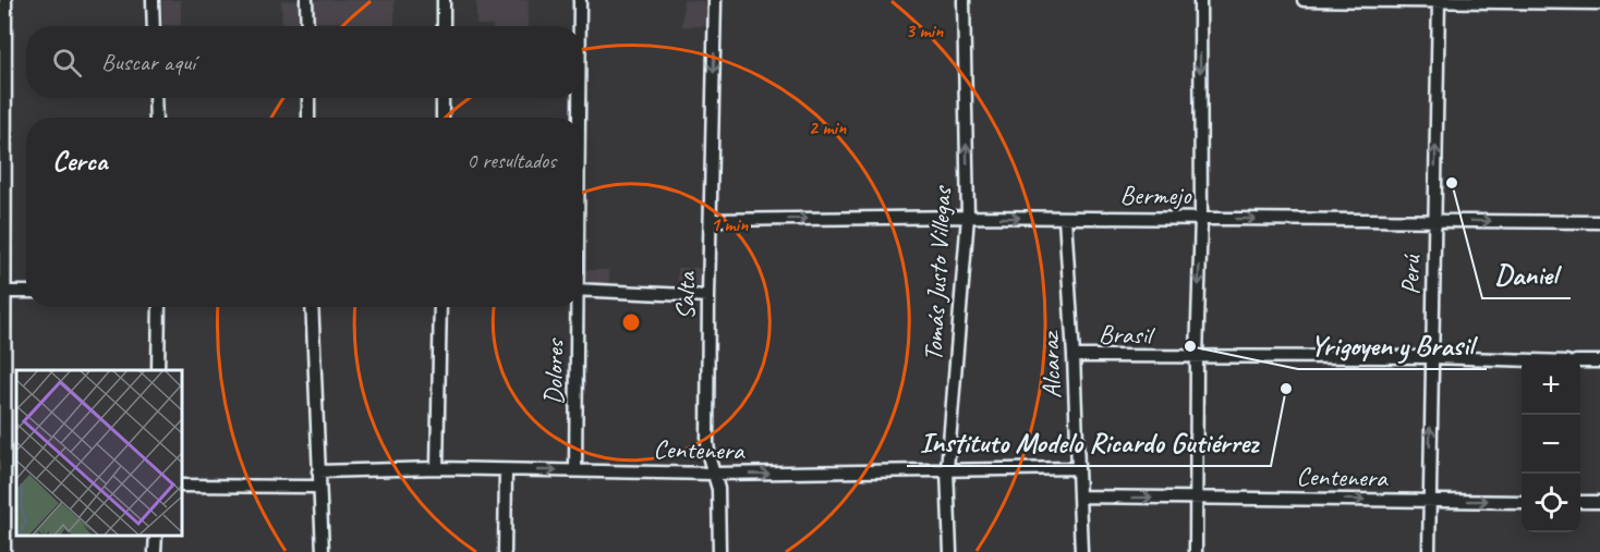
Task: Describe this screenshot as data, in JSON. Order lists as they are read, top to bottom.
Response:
{
  "streets": {
    "street": [
      "Bermejo",
      "Tomás Justo Villegas",
      "Perú",
      "Salta",
      "Brasil",
      "Alcaraz",
      "Dolores",
      "Centenera"
    ]
  },
  "crossings": [
    ["Bermejo", "Tomás Justo Villegas"],
    ["Bermejo", "Perú"],
    ["Bermejo", "Salta"],
    ["Bermejo", "Alcaraz"],
    ["Tomás Justo Villegas", "Centenera"],
    ["Perú", "Brasil"],
    ["Perú", "Centenera"],
    ["Salta", "Centenera"],
    ["Brasil", "Alcaraz"],
    ["Alcaraz", "Centenera"],
    ["Dolores", "Centenera"]
  ],
  "one_way": [
    "Bermejo",
    "Tomás Justo Villegas",
    "Perú",
    "Salta",
    "Centenera"
  ],
  "places": ["Daniel", "Yrigoyen y Brasil", "Instituto Modelo Ricardo Gutiérrez"],
  "page": {
    "search": "Buscar aquí",
    "heading": ["Cerca", "0 resultados"],
    "map_buttons": ["+", "−"]
  },
  "rings": ["3 min", "2 min", "1 min"]
}
